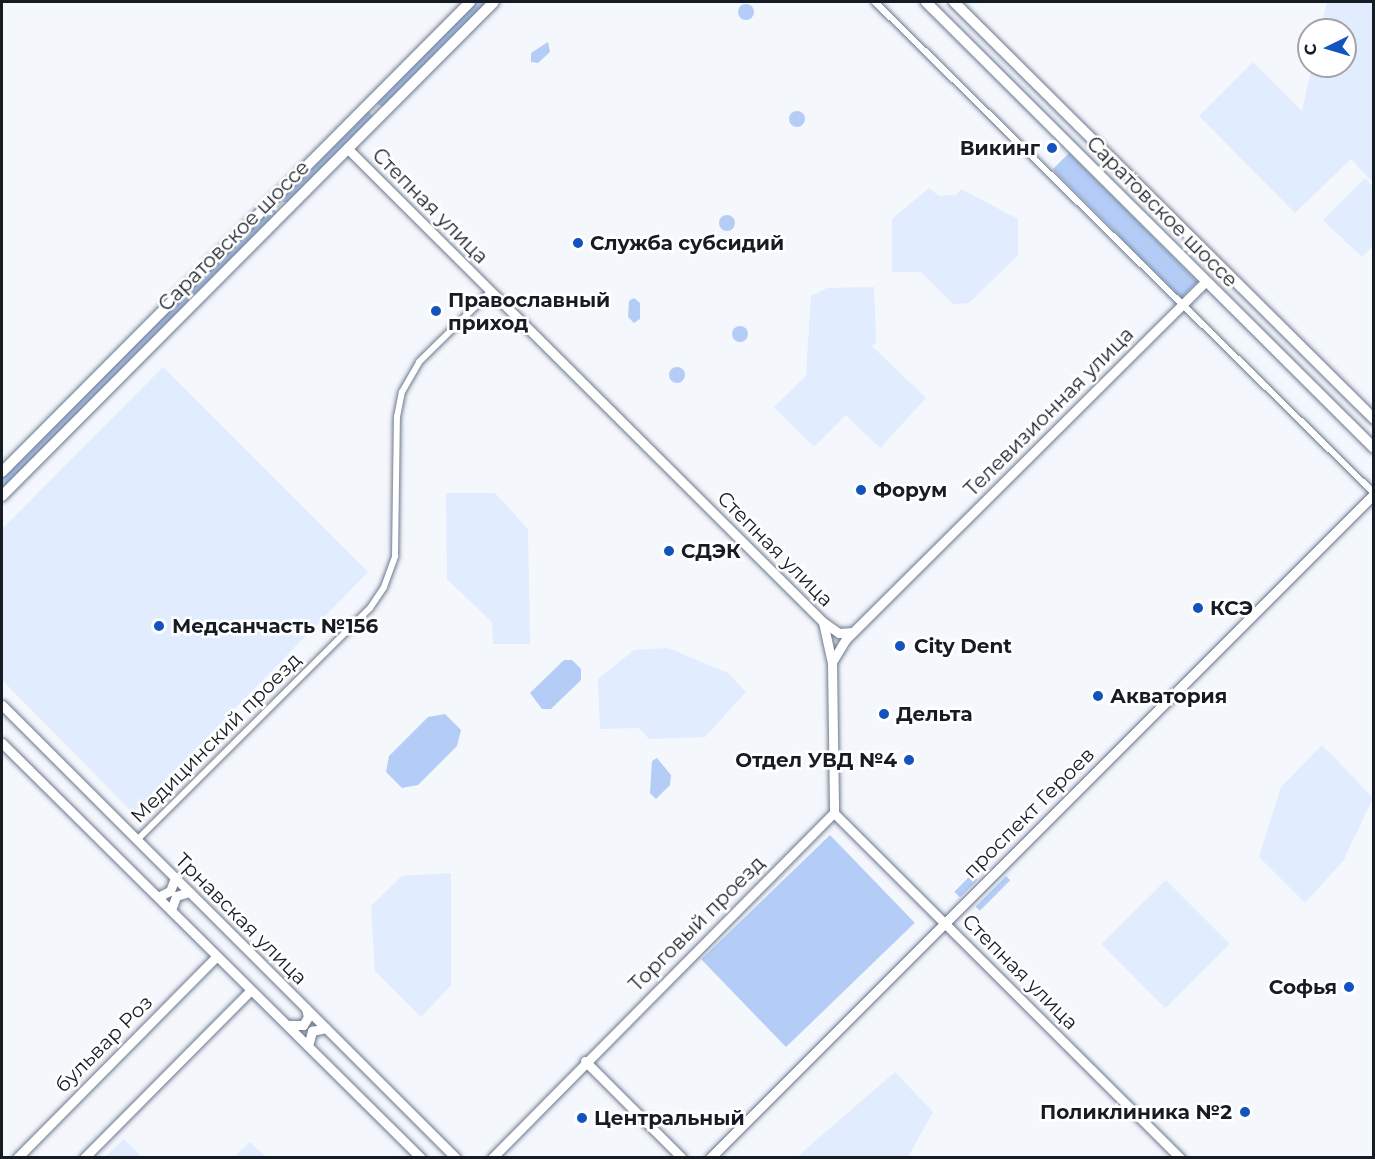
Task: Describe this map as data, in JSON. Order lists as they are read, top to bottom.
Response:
{
  "streets": {
    "main road": ["Саратовское шоссе", "Телевизионная улица"],
    "street": [
      "Степная улица",
      "Медицинский проезд",
      "проспект Героев",
      "Трнавская улица",
      "Торговый проезд",
      "бульвар Роз"
    ]
  },
  "crossings": [
    ["Степная улица", "Саратовское шоссе"],
    ["Степная улица", "Телевизионная улица"],
    ["Степная улица", "Медицинский проезд"],
    ["Степная улица", "проспект Героев"],
    ["Степная улица", "Торговый проезд"],
    ["Саратовское шоссе", "Телевизионная улица"],
    ["Медицинский проезд", "Трнавская улица"]
  ],
  "places": [
    "Викинг",
    "Служба субсидий",
    "Православный приход",
    "Форум",
    "СДЭК",
    "КСЭ",
    "Медсанчасть №156",
    "City Dent",
    "Акватория",
    "Дельта",
    "Отдел УВД №4",
    "Софья",
    "Поликлиника №2",
    "Центральный"
  ],
  "north": "left"
}
